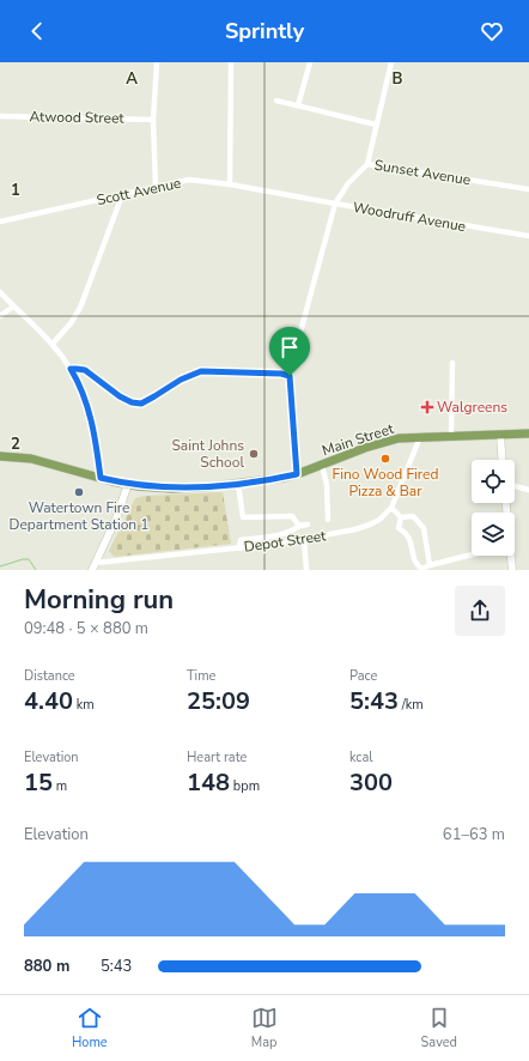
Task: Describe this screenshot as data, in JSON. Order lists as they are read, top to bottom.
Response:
{
  "streets": {
    "main road": ["Main Street"],
    "street": [
      "Atwood Street",
      "Sunset Avenue",
      "Scott Avenue",
      "Woodruff Avenue",
      "Depot Street"
    ]
  },
  "crossings": [
    ["Sunset Avenue", "Scott Avenue"],
    ["Sunset Avenue", "Woodruff Avenue"],
    ["Scott Avenue", "Woodruff Avenue"],
    ["Woodruff Avenue", "Main Street"]
  ],
  "places": {
    "health": ["Walgreens"],
    "other": ["Saint Johns School", "Fino Wood Fired Pizza & Bar", "Watertown Fire Department Station 1"]
  },
  "page": {
    "header": "Sprintly",
    "heading": ["Morning run", "09:48 · 5 × 880 m"],
    "stats": [
      ["Distance", "4.40 km"],
      ["Time", "25:09"],
      ["Pace", "5:43 /km"],
      ["Elevation", "15 m"],
      ["Heart rate", "148 bpm"],
      ["kcal", "300"]
    ],
    "chart": ["Elevation", "61–63 m"],
    "list": [
      {
        "name": "880 m",
        "note": "5:43"
      }
    ],
    "tabs": ["Home", "Map", "Saved"]
  },
  "grid": {
    "columns": ["A", "B"],
    "rows": ["1", "2"]
  }
}
